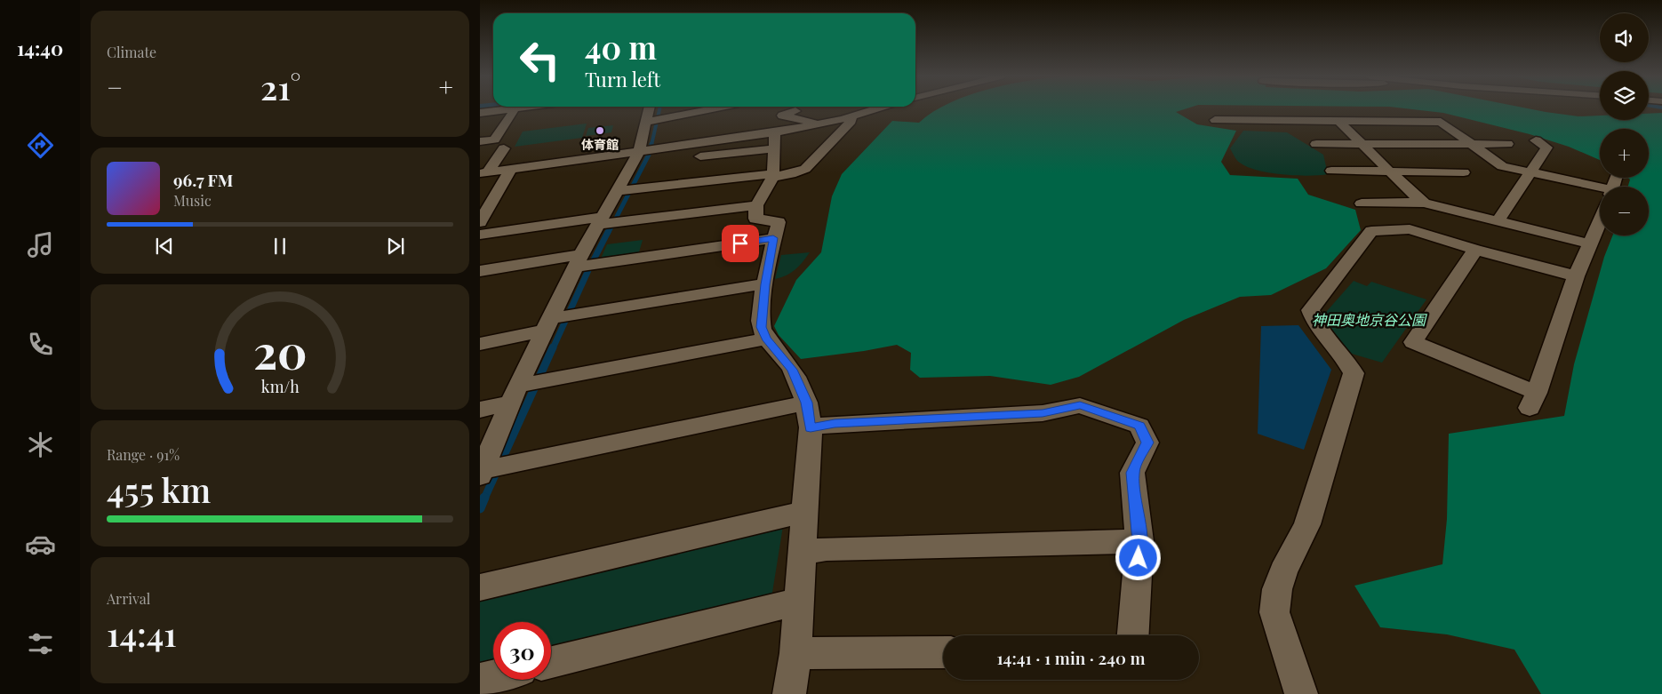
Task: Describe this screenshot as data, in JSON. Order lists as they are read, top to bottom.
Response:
{
  "parks": ["神田奥地京谷公園"],
  "places": ["体育館"],
  "page": {
    "tabs": "14:40",
    "tile": [
      "Climate",
      ["Range · 91%", "455 km"],
      ["Arrival", "14:41"]
    ],
    "map_buttons": ["+", "−"],
    "turn": ["40 m", "Turn left"],
    "heat": ["−", "21°", "+"],
    "song": ["96.7 FM", "Music"],
    "limit": "30",
    "trip": "14:41 · 1 min · 240 m",
    "gauge": ["20", "km/h"]
  }
}
